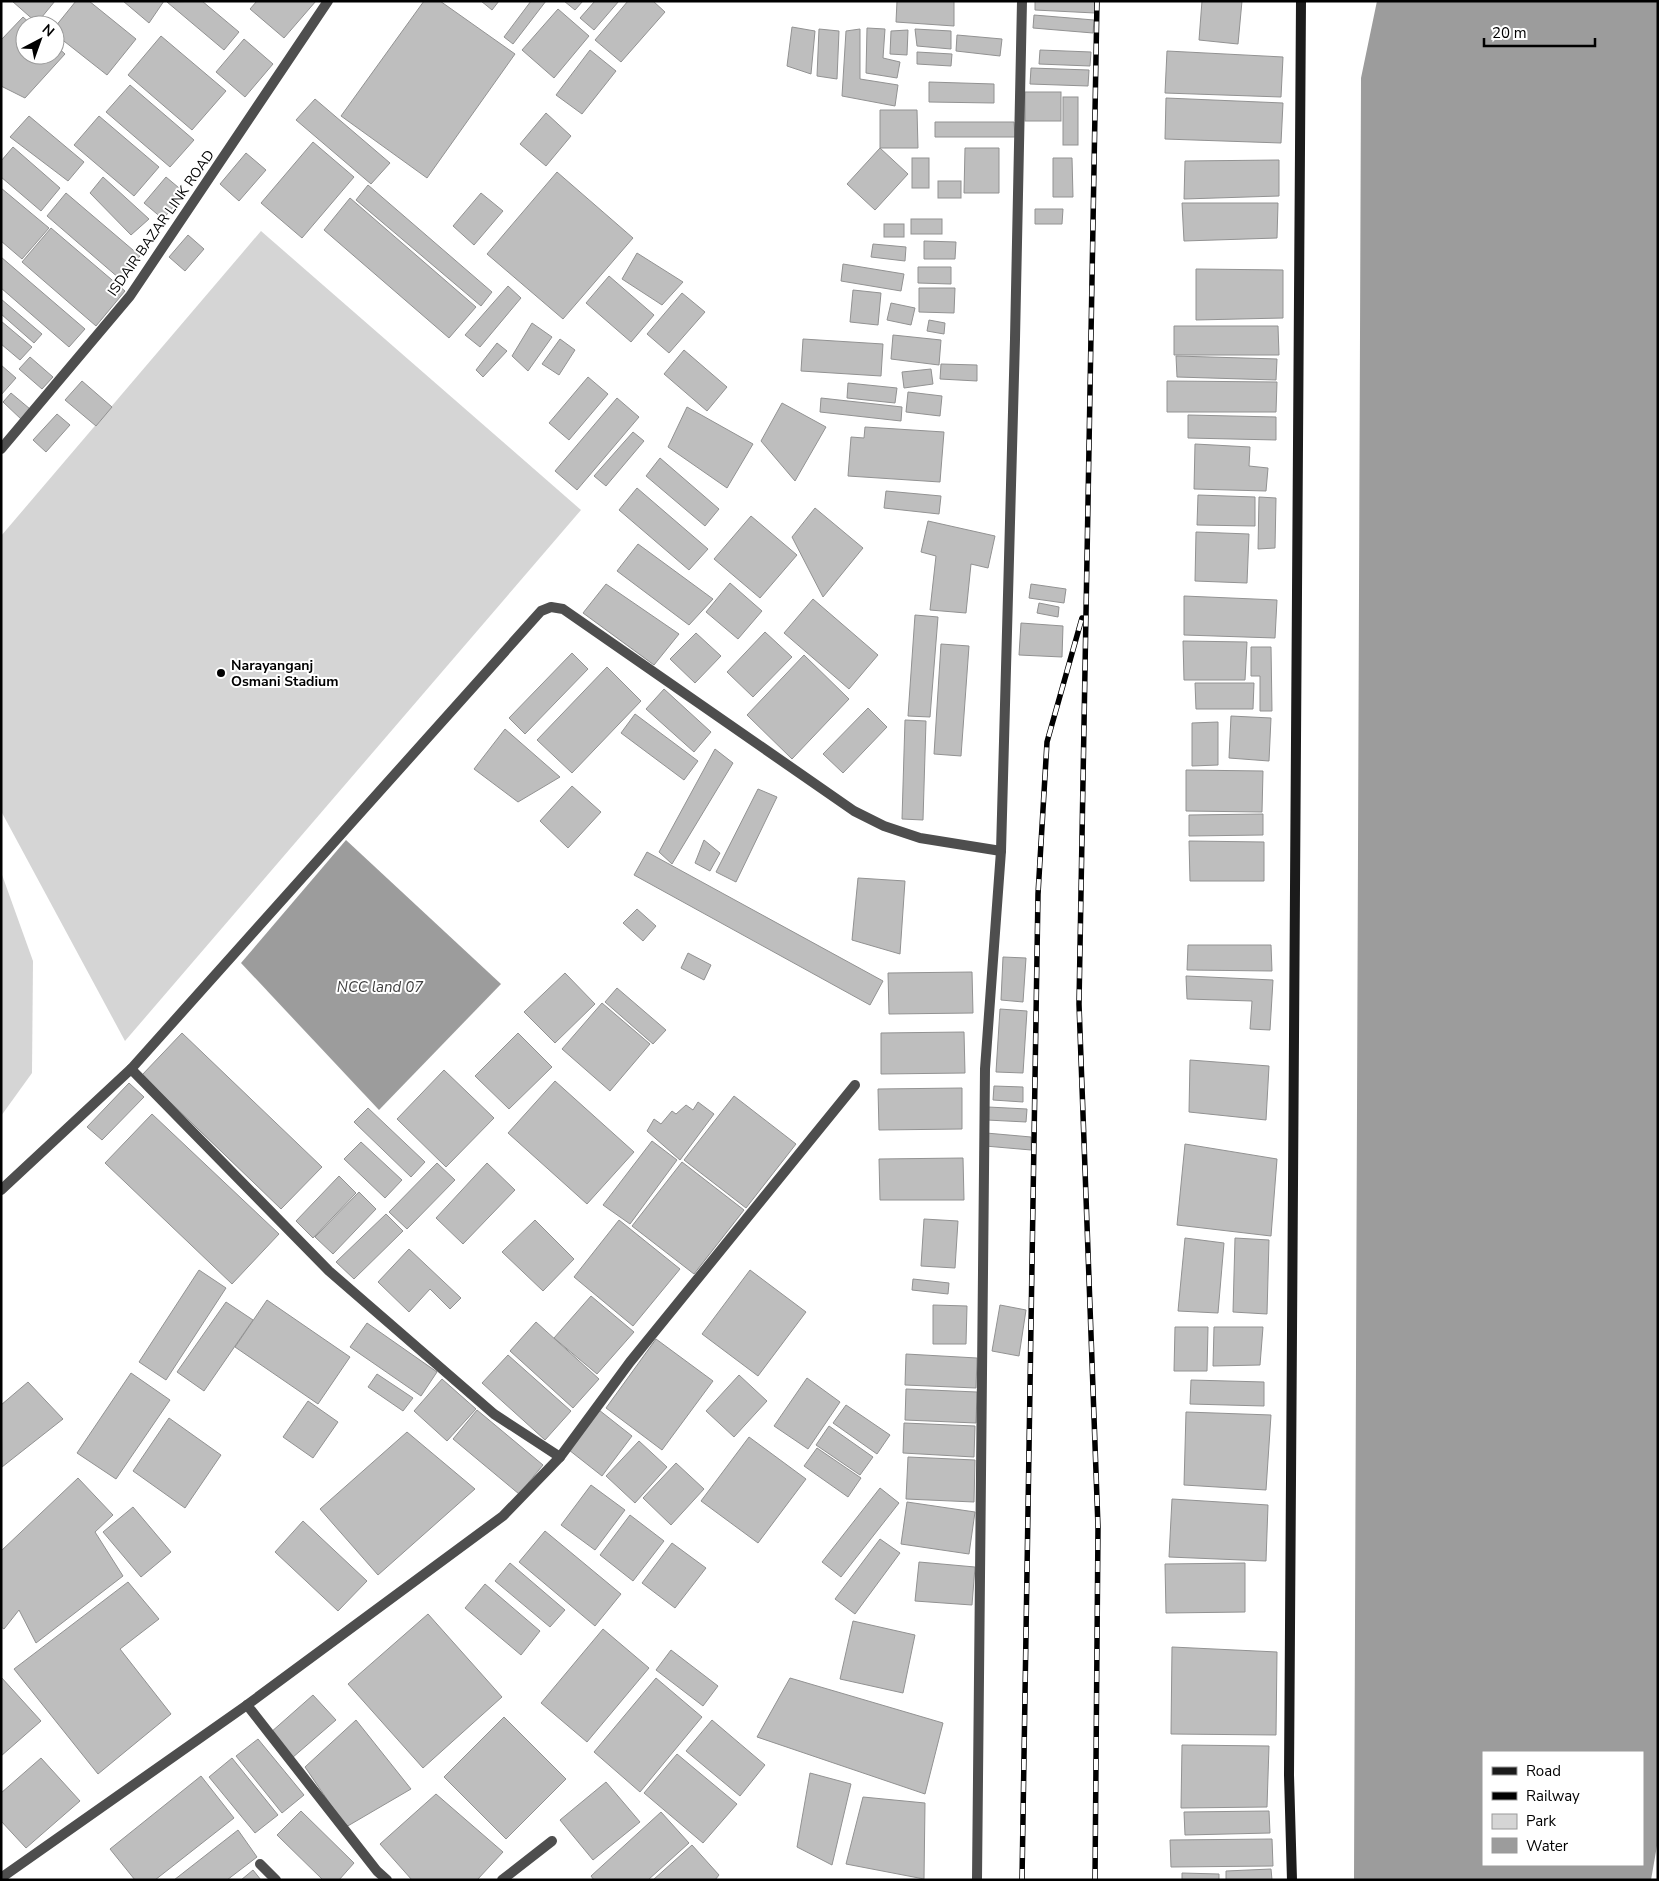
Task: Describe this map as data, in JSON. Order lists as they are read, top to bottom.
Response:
{
  "streets": {
    "street": ["ISDAIR BAZAR LINK ROAD"]
  },
  "water": ["NCC land 07"],
  "places": ["Narayanganj Osmani Stadium"],
  "legend": [
    "Road",
    "Railway",
    "Park",
    "Water"
  ],
  "scale_bar": "20 m",
  "north": "top right"
}
